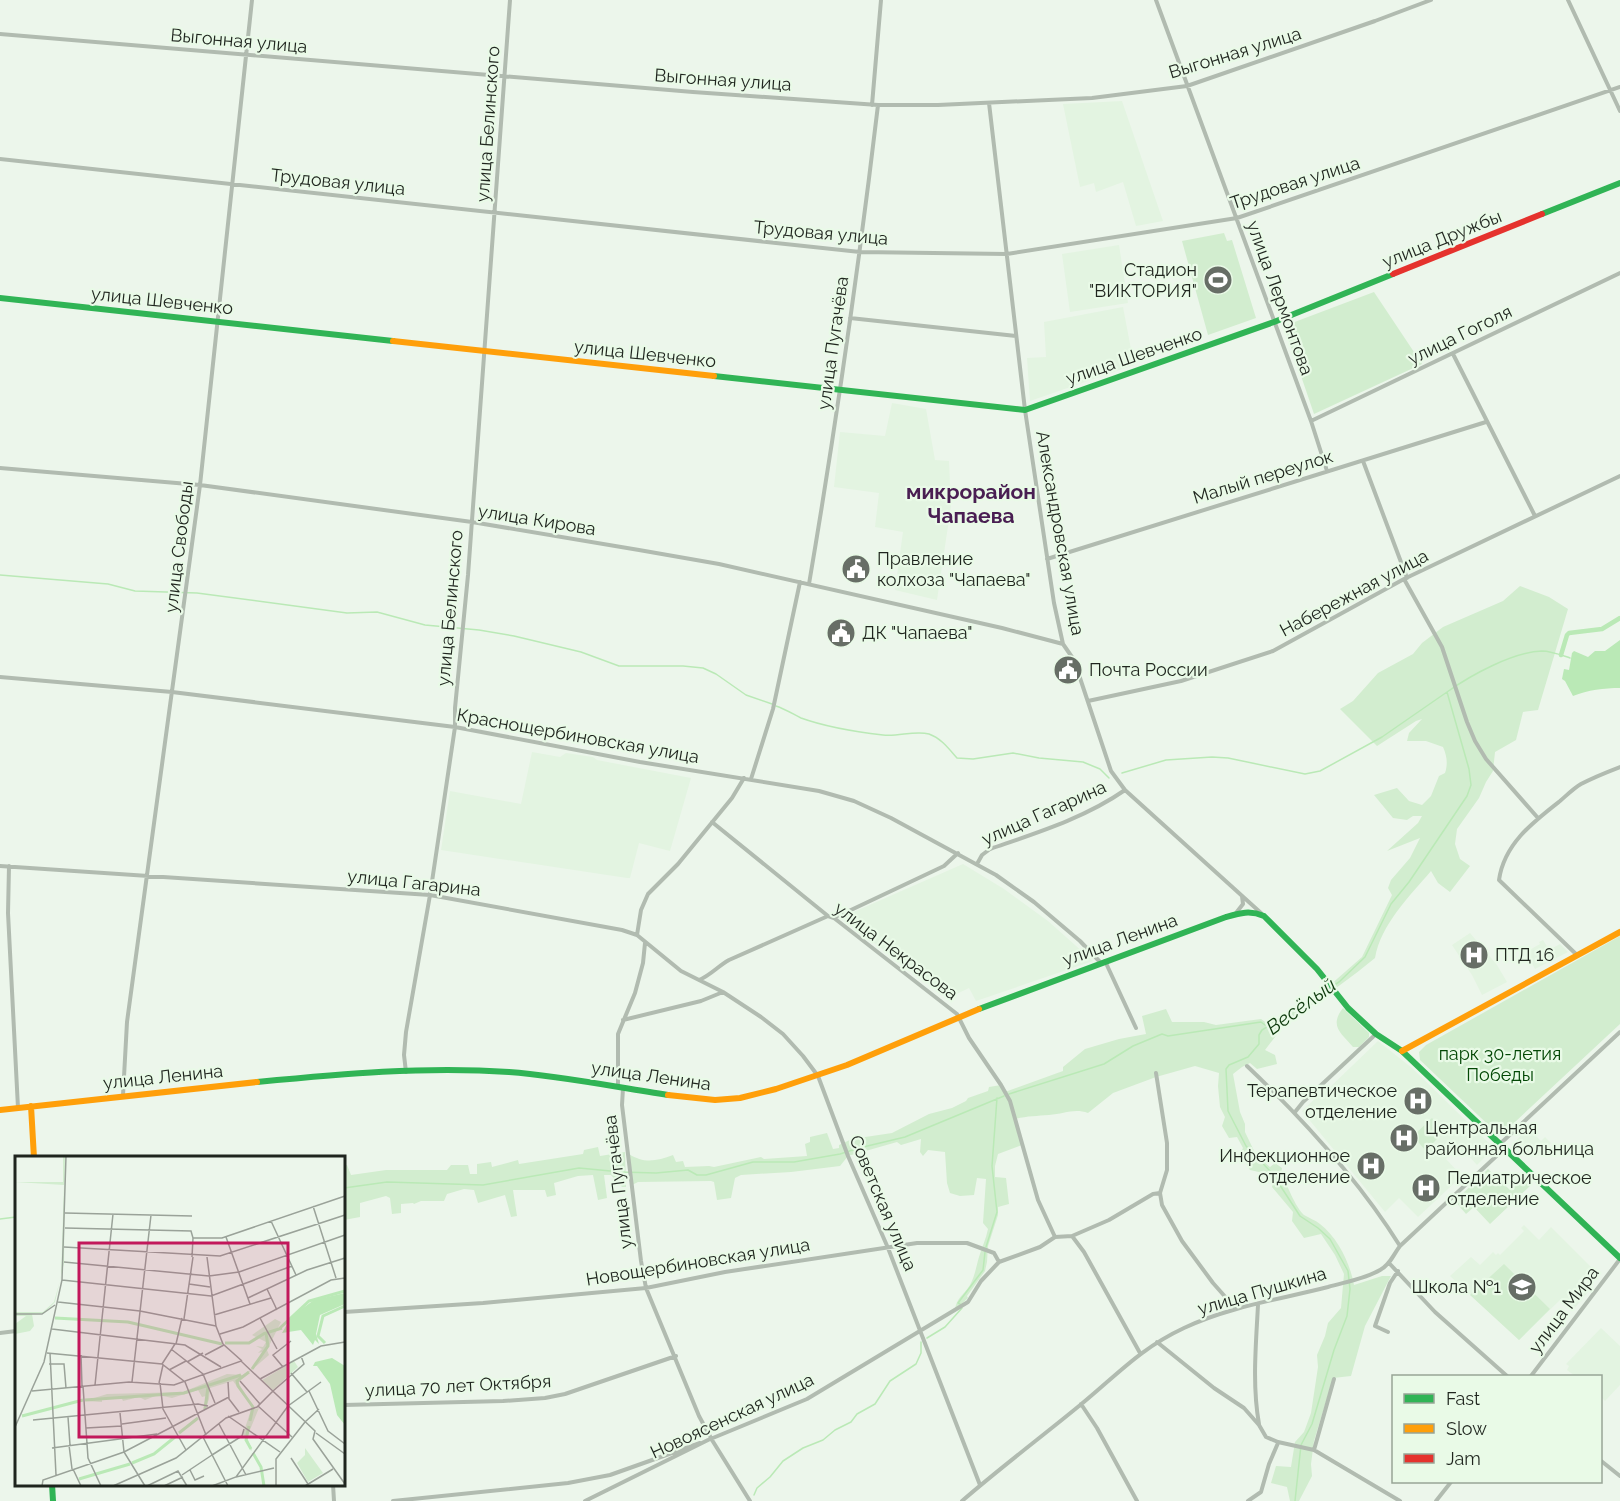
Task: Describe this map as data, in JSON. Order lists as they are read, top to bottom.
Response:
{
  "streets": {
    "main road": [
      "улица Дружбы",
      "улица Шевченко",
      "Александровская улица",
      "улица Ленина"
    ],
    "street": [
      "Выгонная улица",
      "улица Белинского",
      "Трудовая улица",
      "улица Лермонтова",
      "улица Гоголя",
      "улица Пугачёва",
      "Малый переулок",
      "улица Кирова",
      "улица Свободы",
      "Набережная улица",
      "Краснощербиновская улица",
      "улица Гагарина",
      "улица Некрасова",
      "Советская улица",
      "Новощербиновская улица",
      "улица Пушкина",
      "улица Мира",
      "улица 70 лет Октября",
      "Новоясенская улица"
    ]
  },
  "crossings": [
    ["Выгонная улица", "улица Белинского"],
    ["Выгонная улица", "улица Лермонтова"],
    ["Выгонная улица", "улица Пугачёва"],
    ["Выгонная улица", "Александровская улица"],
    ["Выгонная улица", "улица Свободы"],
    ["улица Белинского", "Трудовая улица"],
    ["улица Белинского", "улица Шевченко"],
    ["улица Белинского", "улица Кирова"],
    ["улица Белинского", "Краснощербиновская улица"],
    ["улица Белинского", "улица Гагарина"],
    ["улица Белинского", "улица Ленина"],
    ["Трудовая улица", "улица Лермонтова"],
    ["Трудовая улица", "улица Пугачёва"],
    ["Трудовая улица", "Александровская улица"],
    ["Трудовая улица", "улица Свободы"],
    ["улица Дружбы", "улица Лермонтова"],
    ["улица Дружбы", "улица Шевченко"],
    ["улица Лермонтова", "улица Шевченко"],
    ["улица Лермонтова", "улица Гоголя"],
    ["улица Лермонтова", "Малый переулок"],
    ["улица Шевченко", "улица Пугачёва"],
    ["улица Шевченко", "Александровская улица"],
    ["улица Шевченко", "улица Свободы"],
    ["улица Пугачёва", "улица Кирова"],
    ["улица Пугачёва", "улица Ленина"],
    ["улица Пугачёва", "Новощербиновская улица"],
    ["улица Пугачёва", "улица 70 лет Октября"],
    ["улица Пугачёва", "Новоясенская улица"],
    ["Малый переулок", "Александровская улица"],
    ["улица Кирова", "Александровская улица"],
    ["улица Кирова", "улица Свободы"],
    ["Александровская улица", "Набережная улица"],
    ["Александровская улица", "улица Гагарина"],
    ["Александровская улица", "улица Ленина"],
    ["Александровская улица", "улица Мира"],
    ["улица Свободы", "Краснощербиновская улица"],
    ["улица Свободы", "улица Гагарина"],
    ["улица Свободы", "улица Ленина"],
    ["Краснощербиновская улица", "улица Гагарина"],
    ["Краснощербиновская улица", "улица Ленина"],
    ["улица Ленина", "улица Некрасова"],
    ["улица Ленина", "Советская улица"],
    ["Советская улица", "Новощербиновская улица"],
    ["Советская улица", "улица Пушкина"],
    ["Советская улица", "Новоясенская улица"],
    ["Новощербиновская улица", "Новоясенская улица"]
  ],
  "districts": ["микрорайон Чапаева"],
  "water": ["Весёлый"],
  "parks": ["парк 30-летия Победы"],
  "places": {
    "sports": ["Стадион \"ВИКТОРИЯ\""],
    "public building": ["Правление колхоза \"Чапаева\"", "ДК \"Чапаева\"", "Почта России"],
    "hospital": [
      "ПТД 16",
      "Терапевтическое отделение",
      "Центральная районная больница",
      "Инфекционное отделение",
      "Педиатрическое отделение"
    ],
    "school or university": ["Школа №1"]
  },
  "legend": ["Fast", "Slow", "Jam"]
}
